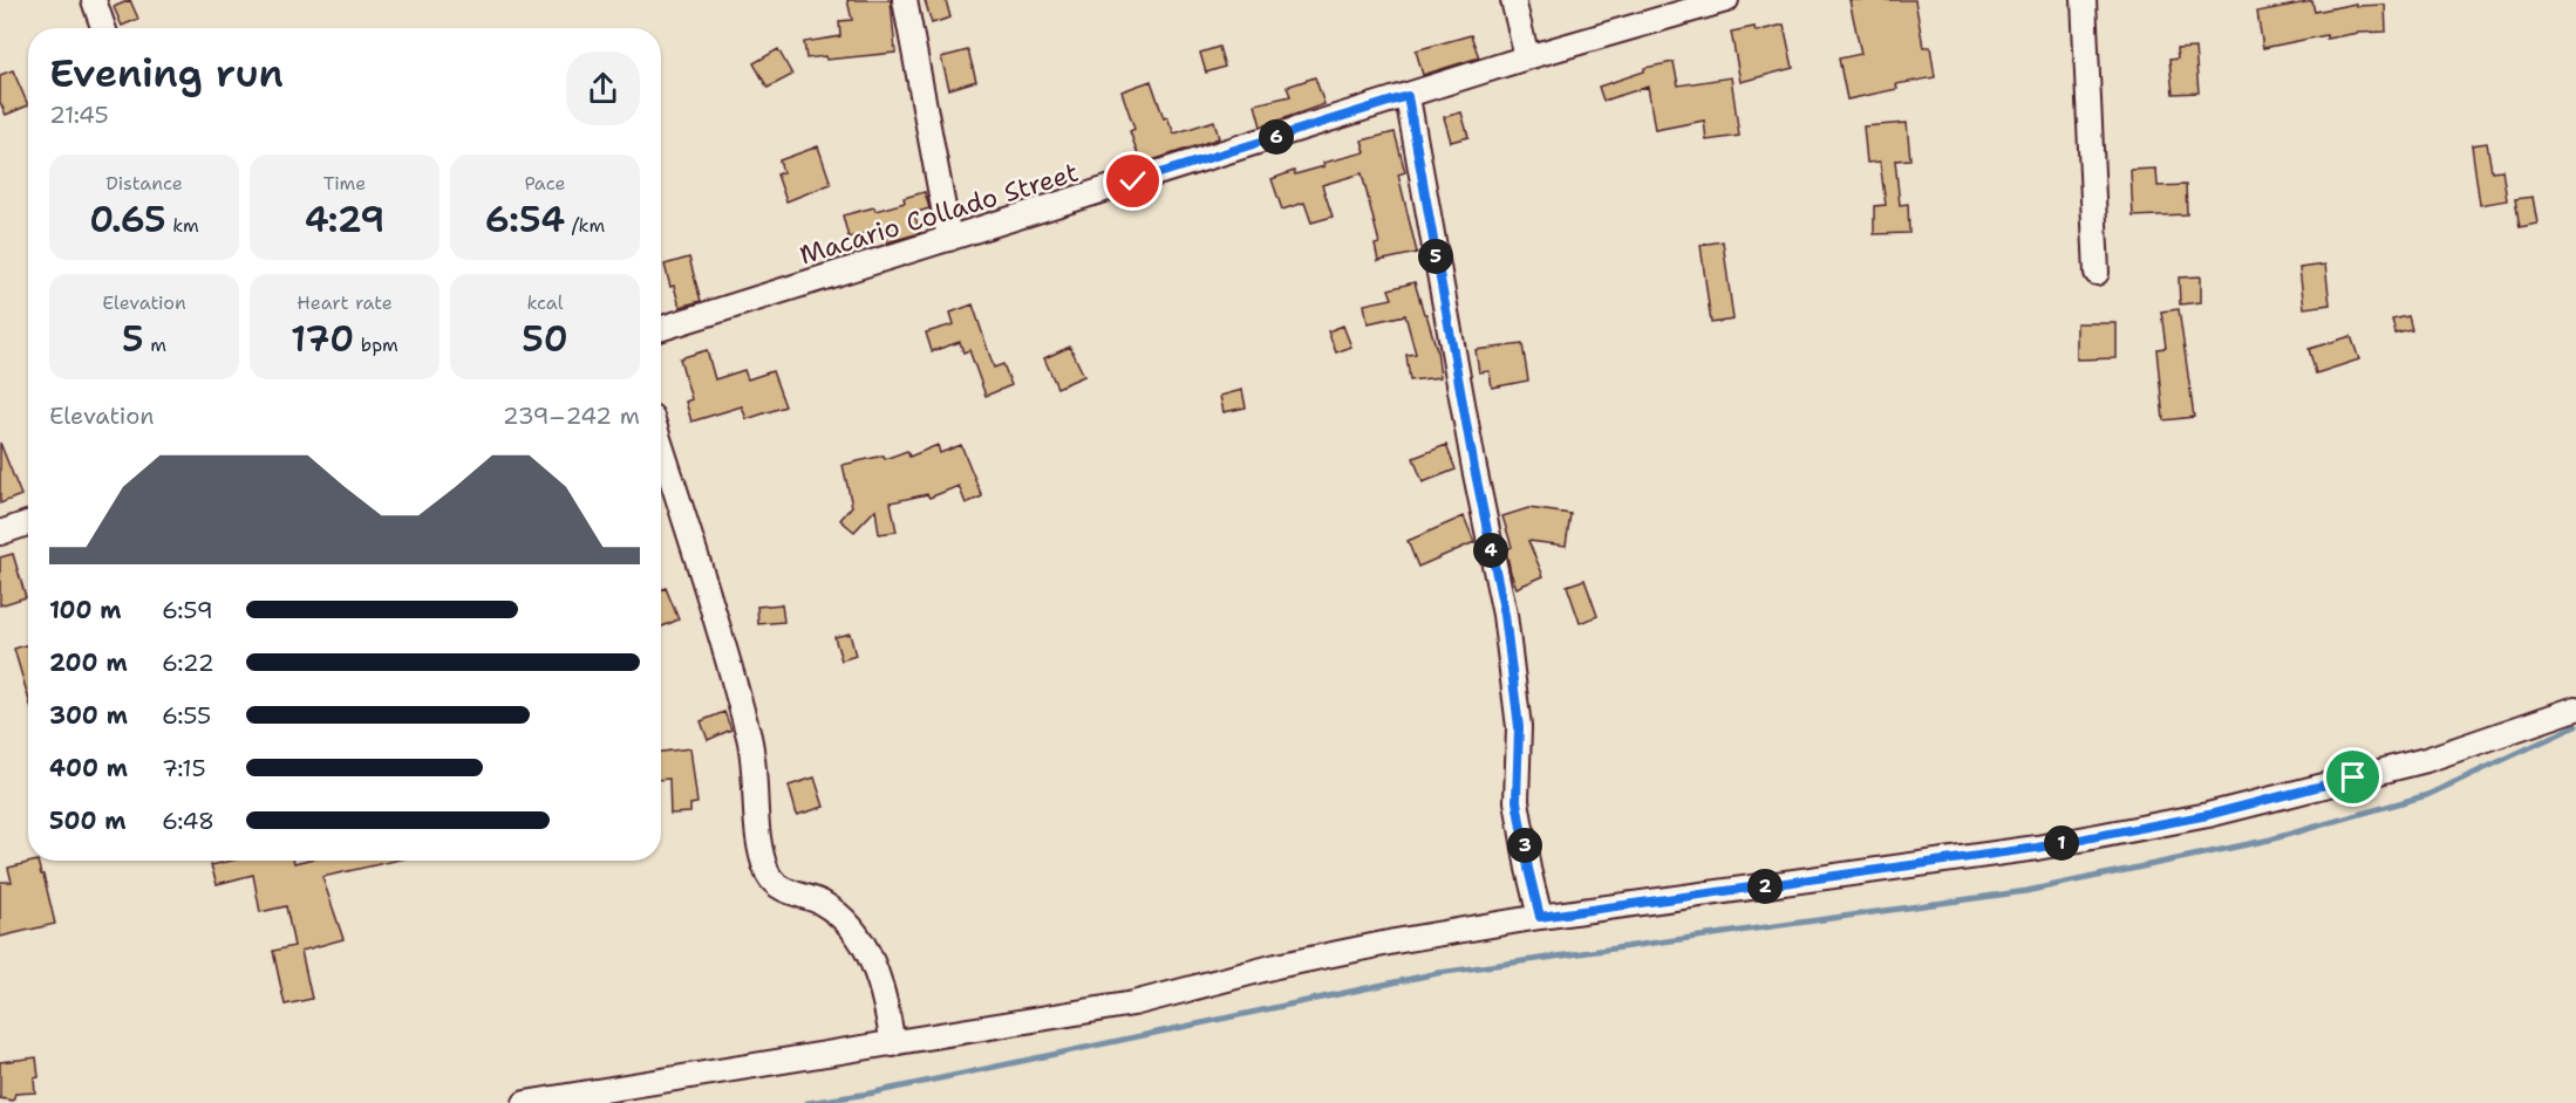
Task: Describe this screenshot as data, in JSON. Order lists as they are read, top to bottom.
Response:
{
  "streets": {
    "street": ["Macario Collado Street"]
  },
  "page": {
    "heading": ["Evening run", "21:45"],
    "pins": [
      "6",
      "5",
      "4",
      "1",
      "3",
      "2"
    ],
    "stats": [
      ["Distance", "0.65 km"],
      ["Time", "4:29"],
      ["Pace", "6:54 /km"],
      ["Elevation", "5 m"],
      ["Heart rate", "170 bpm"],
      ["kcal", "50"]
    ],
    "chart": ["Elevation", "239–242 m"],
    "list": [
      {
        "name": "100 m",
        "note": "6:59"
      },
      {
        "name": "200 m",
        "note": "6:22"
      },
      {
        "name": "300 m",
        "note": "6:55"
      },
      {
        "name": "400 m",
        "note": "7:15"
      },
      {
        "name": "500 m",
        "note": "6:48"
      }
    ]
  }
}
